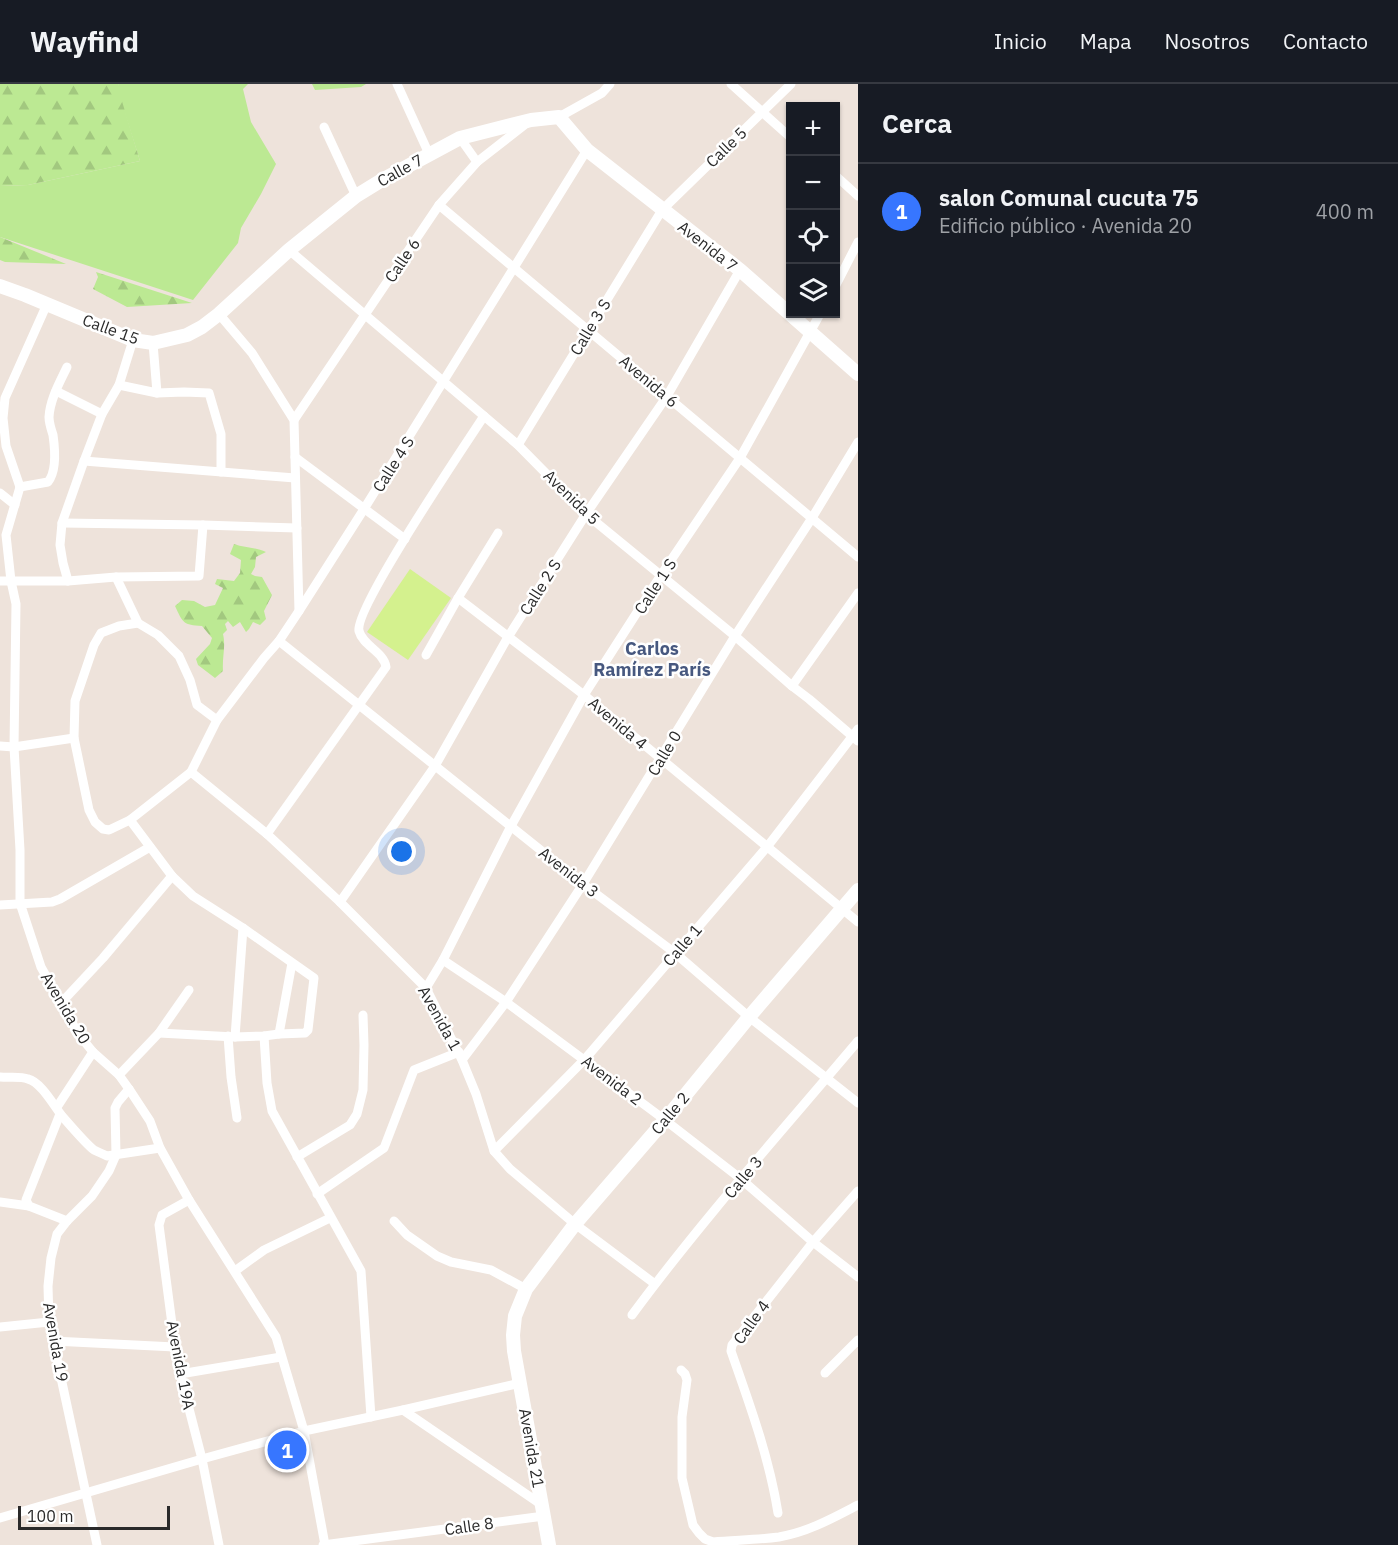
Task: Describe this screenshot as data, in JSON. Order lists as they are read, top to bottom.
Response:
{
  "streets": {
    "main road": [
      "Calle 7",
      "Avenida 7",
      "Calle 15",
      "Calle 2",
      "Avenida 21"
    ],
    "street": [
      "Calle 5",
      "Calle 6",
      "Calle 3 S",
      "Avenida 6",
      "Calle 4 S",
      "Avenida 5",
      "Calle 1 S",
      "Calle 2 S",
      "Avenida 4",
      "Calle 0",
      "Avenida 3",
      "Calle 1",
      "Avenida 20",
      "Avenida 1",
      "Avenida 2",
      "Calle 3",
      "Calle 4",
      "Avenida 19",
      "Avenida 19A",
      "Calle 8"
    ]
  },
  "crossings": [
    ["Calle 5", "Avenida 7"],
    ["Calle 5", "Calle 3 S"],
    ["Calle 7", "Avenida 7"],
    ["Calle 7", "Calle 6"],
    ["Calle 7", "Calle 15"],
    ["Calle 7", "Avenida 5"],
    ["Avenida 7", "Calle 3 S"],
    ["Avenida 7", "Calle 4 S"],
    ["Avenida 7", "Calle 1 S"],
    ["Avenida 7", "Calle 2 S"],
    ["Calle 6", "Avenida 6"],
    ["Calle 6", "Avenida 5"],
    ["Calle 3 S", "Avenida 6"],
    ["Calle 3 S", "Avenida 5"],
    ["Avenida 6", "Calle 4 S"],
    ["Avenida 6", "Calle 1 S"],
    ["Avenida 6", "Calle 2 S"],
    ["Avenida 6", "Calle 0"],
    ["Calle 4 S", "Avenida 5"],
    ["Calle 4 S", "Avenida 3"],
    ["Calle 4 S", "Avenida 1"],
    ["Avenida 5", "Calle 1 S"],
    ["Avenida 5", "Calle 2 S"],
    ["Avenida 5", "Calle 0"],
    ["Avenida 5", "Calle 1"],
    ["Calle 1 S", "Avenida 4"],
    ["Calle 1 S", "Avenida 3"],
    ["Calle 1 S", "Avenida 1"],
    ["Calle 1 S", "Avenida 2"],
    ["Calle 2 S", "Avenida 4"],
    ["Calle 2 S", "Avenida 3"],
    ["Calle 2 S", "Avenida 1"],
    ["Avenida 4", "Calle 0"],
    ["Avenida 4", "Calle 1"],
    ["Avenida 4", "Calle 2"],
    ["Calle 0", "Avenida 3"],
    ["Calle 0", "Avenida 1"],
    ["Calle 0", "Avenida 2"],
    ["Avenida 3", "Calle 1"],
    ["Avenida 3", "Calle 2"],
    ["Avenida 3", "Calle 3"],
    ["Calle 1", "Avenida 1"],
    ["Calle 1", "Avenida 2"],
    ["Avenida 20", "Avenida 19"],
    ["Avenida 20", "Avenida 19A"],
    ["Avenida 20", "Calle 8"],
    ["Avenida 1", "Calle 2"],
    ["Avenida 1", "Calle 3"],
    ["Avenida 2", "Calle 2"],
    ["Avenida 2", "Calle 3"],
    ["Avenida 2", "Calle 4"],
    ["Calle 2", "Avenida 21"],
    ["Avenida 21", "Calle 8"]
  ],
  "districts": ["Carlos Ramírez París"],
  "scale_bar": "100 m",
  "page": {
    "header": "Wayfind",
    "nav": [
      "Inicio",
      "Mapa",
      "Nosotros",
      "Contacto"
    ],
    "heading": "Cerca",
    "map_buttons": ["+", "−"],
    "list": [
      {
        "mark": "1",
        "name": "salon Comunal cucuta 75",
        "note": "Edificio público · Avenida 20",
        "value": "400 m"
      }
    ],
    "pins": "1",
    "scale": "100 m"
  }
}
